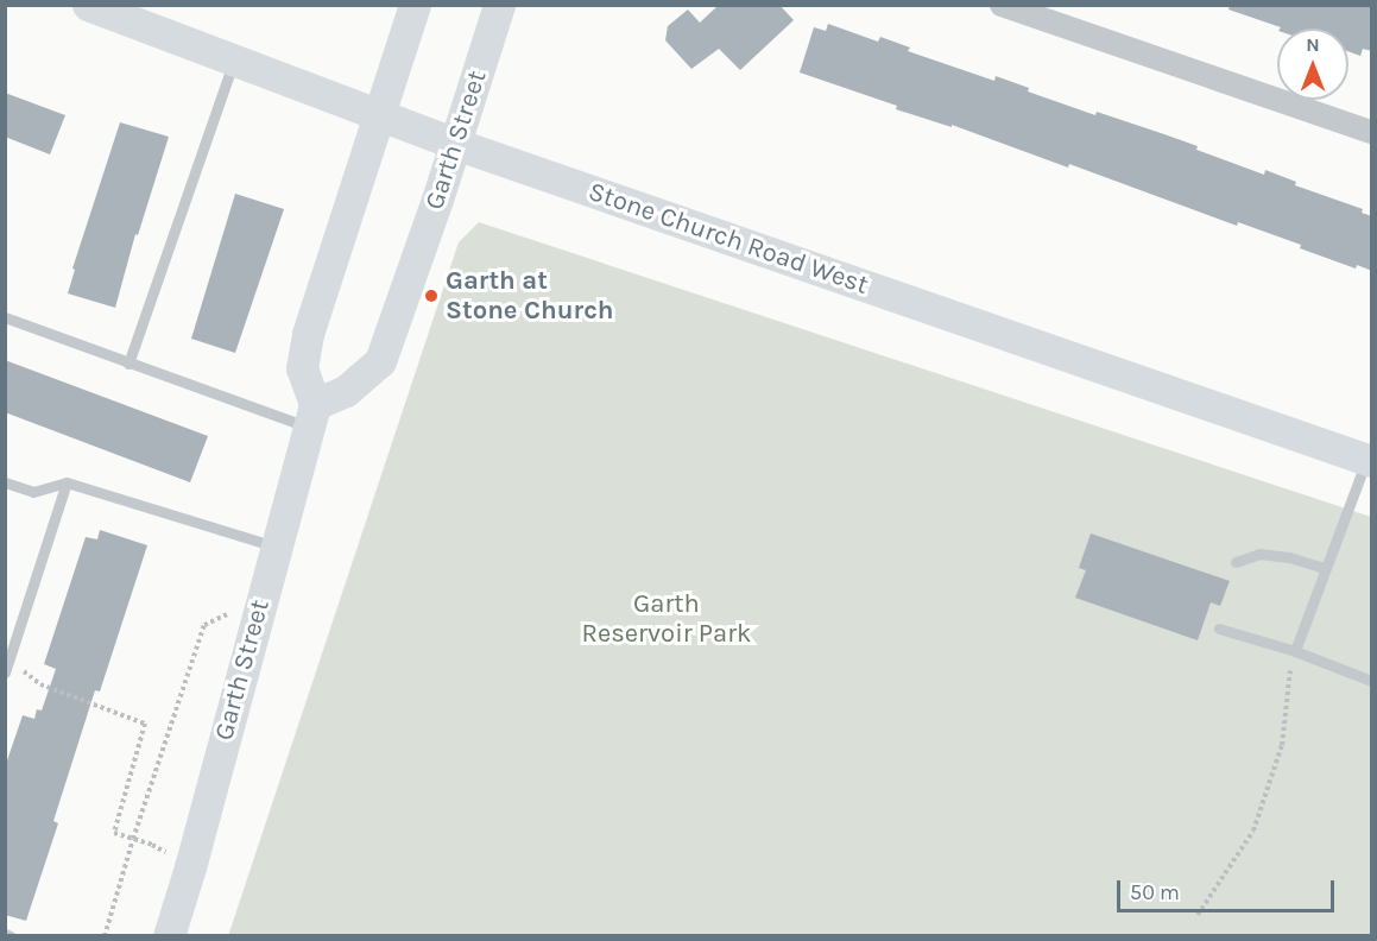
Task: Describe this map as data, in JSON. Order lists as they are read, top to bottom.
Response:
{
  "streets": {
    "main road": ["Garth Street", "Stone Church Road West"]
  },
  "crossings": [
    ["Garth Street", "Stone Church Road West"]
  ],
  "parks": ["Garth Reservoir Park"],
  "places": ["Garth at Stone Church"],
  "scale_bar": "50 m",
  "north": "top"
}
